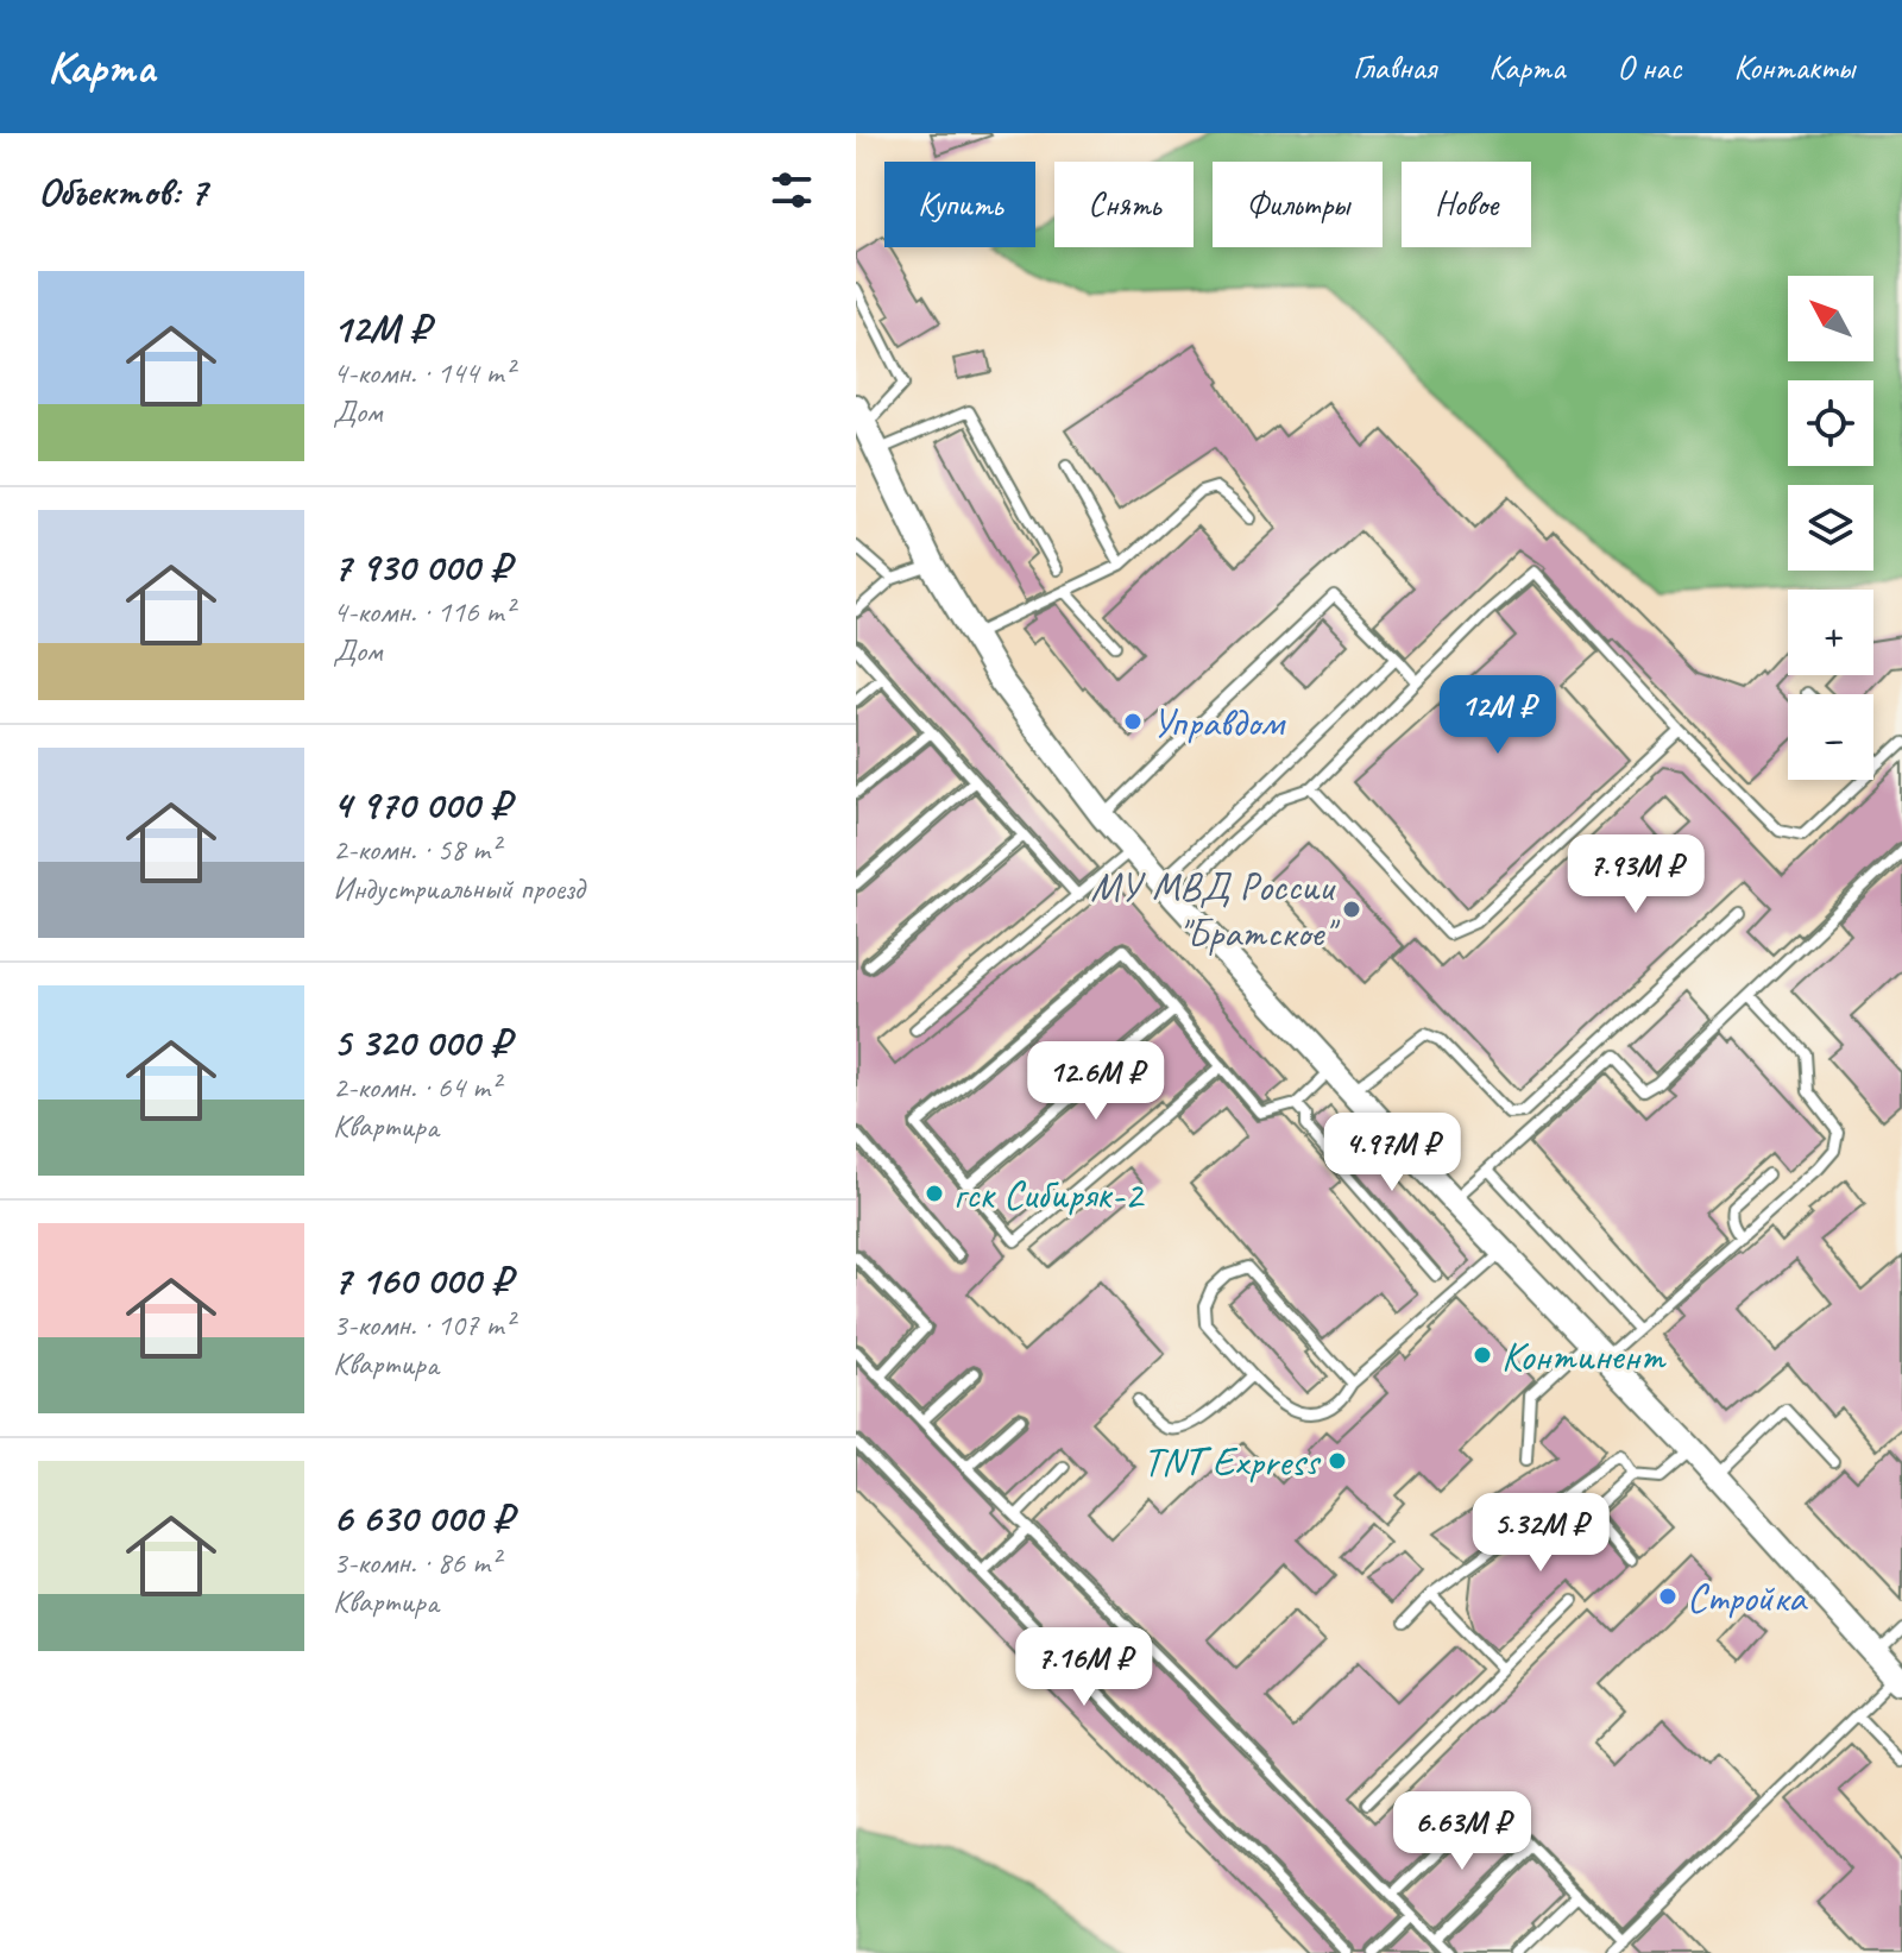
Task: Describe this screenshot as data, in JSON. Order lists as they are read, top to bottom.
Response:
{
  "places": [
    "Управдом",
    "МУ МВД России \"Братское\"",
    "гск Сибиряк-2",
    "Континент",
    "TNT Express",
    "Стройка"
  ],
  "north": "top left",
  "page": {
    "header": "Карта",
    "nav": [
      "Главная",
      "Карта",
      "О нас",
      "Контакты"
    ],
    "heading": "Объектов: 7",
    "chip": [
      "Купить",
      "Снять",
      "Фильтры",
      "Новое"
    ],
    "list": [
      {
        "name": "12M ₽",
        "note": "4-комн. · 144 m² · Дом"
      },
      {
        "name": "7 930 000 ₽",
        "note": "4-комн. · 116 m² · Дом"
      },
      {
        "name": "4 970 000 ₽",
        "note": "2-комн. · 58 m² · Индустриальный проезд"
      },
      {
        "name": "5 320 000 ₽",
        "note": "2-комн. · 64 m² · Квартира"
      },
      {
        "name": "7 160 000 ₽",
        "note": "3-комн. · 107 m² · Квартира"
      },
      {
        "name": "6 630 000 ₽",
        "note": "3-комн. · 86 m² · Квартира"
      }
    ],
    "map_buttons": ["+", "−"],
    "price": [
      "12M ₽",
      "7.93M ₽",
      "12.6M ₽",
      "4.97M ₽",
      "5.32M ₽",
      "7.16M ₽",
      "6.63M ₽"
    ]
  }
}
